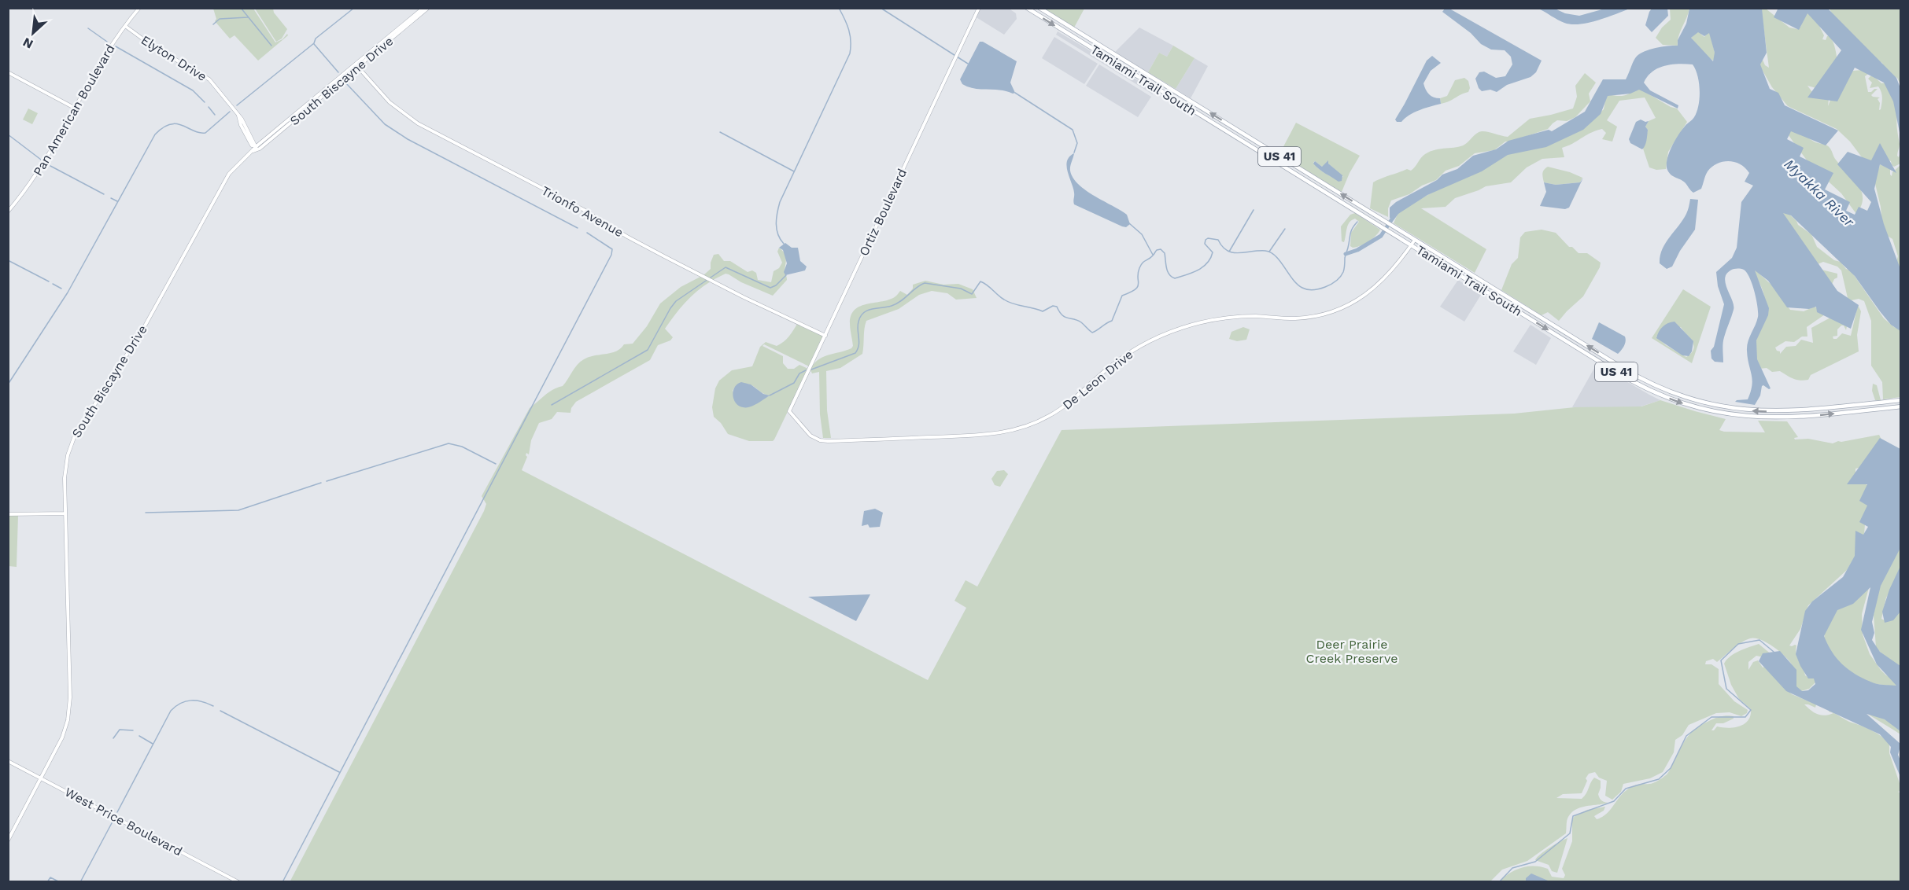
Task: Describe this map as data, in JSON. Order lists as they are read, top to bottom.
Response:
{
  "streets": {
    "main road": ["Tamiami Trail South", "US 41"],
    "street": [
      "Elyton Drive",
      "South Biscayne Drive",
      "Pan American Boulevard",
      "Trionfo Avenue",
      "Ortiz Boulevard",
      "De Leon Drive",
      "West Price Boulevard"
    ]
  },
  "crossings": [
    ["Elyton Drive", "South Biscayne Drive"],
    ["Elyton Drive", "Pan American Boulevard"],
    ["Tamiami Trail South", "De Leon Drive"],
    ["South Biscayne Drive", "Trionfo Avenue"],
    ["South Biscayne Drive", "West Price Boulevard"],
    ["Trionfo Avenue", "Ortiz Boulevard"],
    ["Ortiz Boulevard", "De Leon Drive"]
  ],
  "water": ["Myakka River"],
  "parks": ["Deer Prairie Creek Preserve"],
  "north": "bottom left"
}
